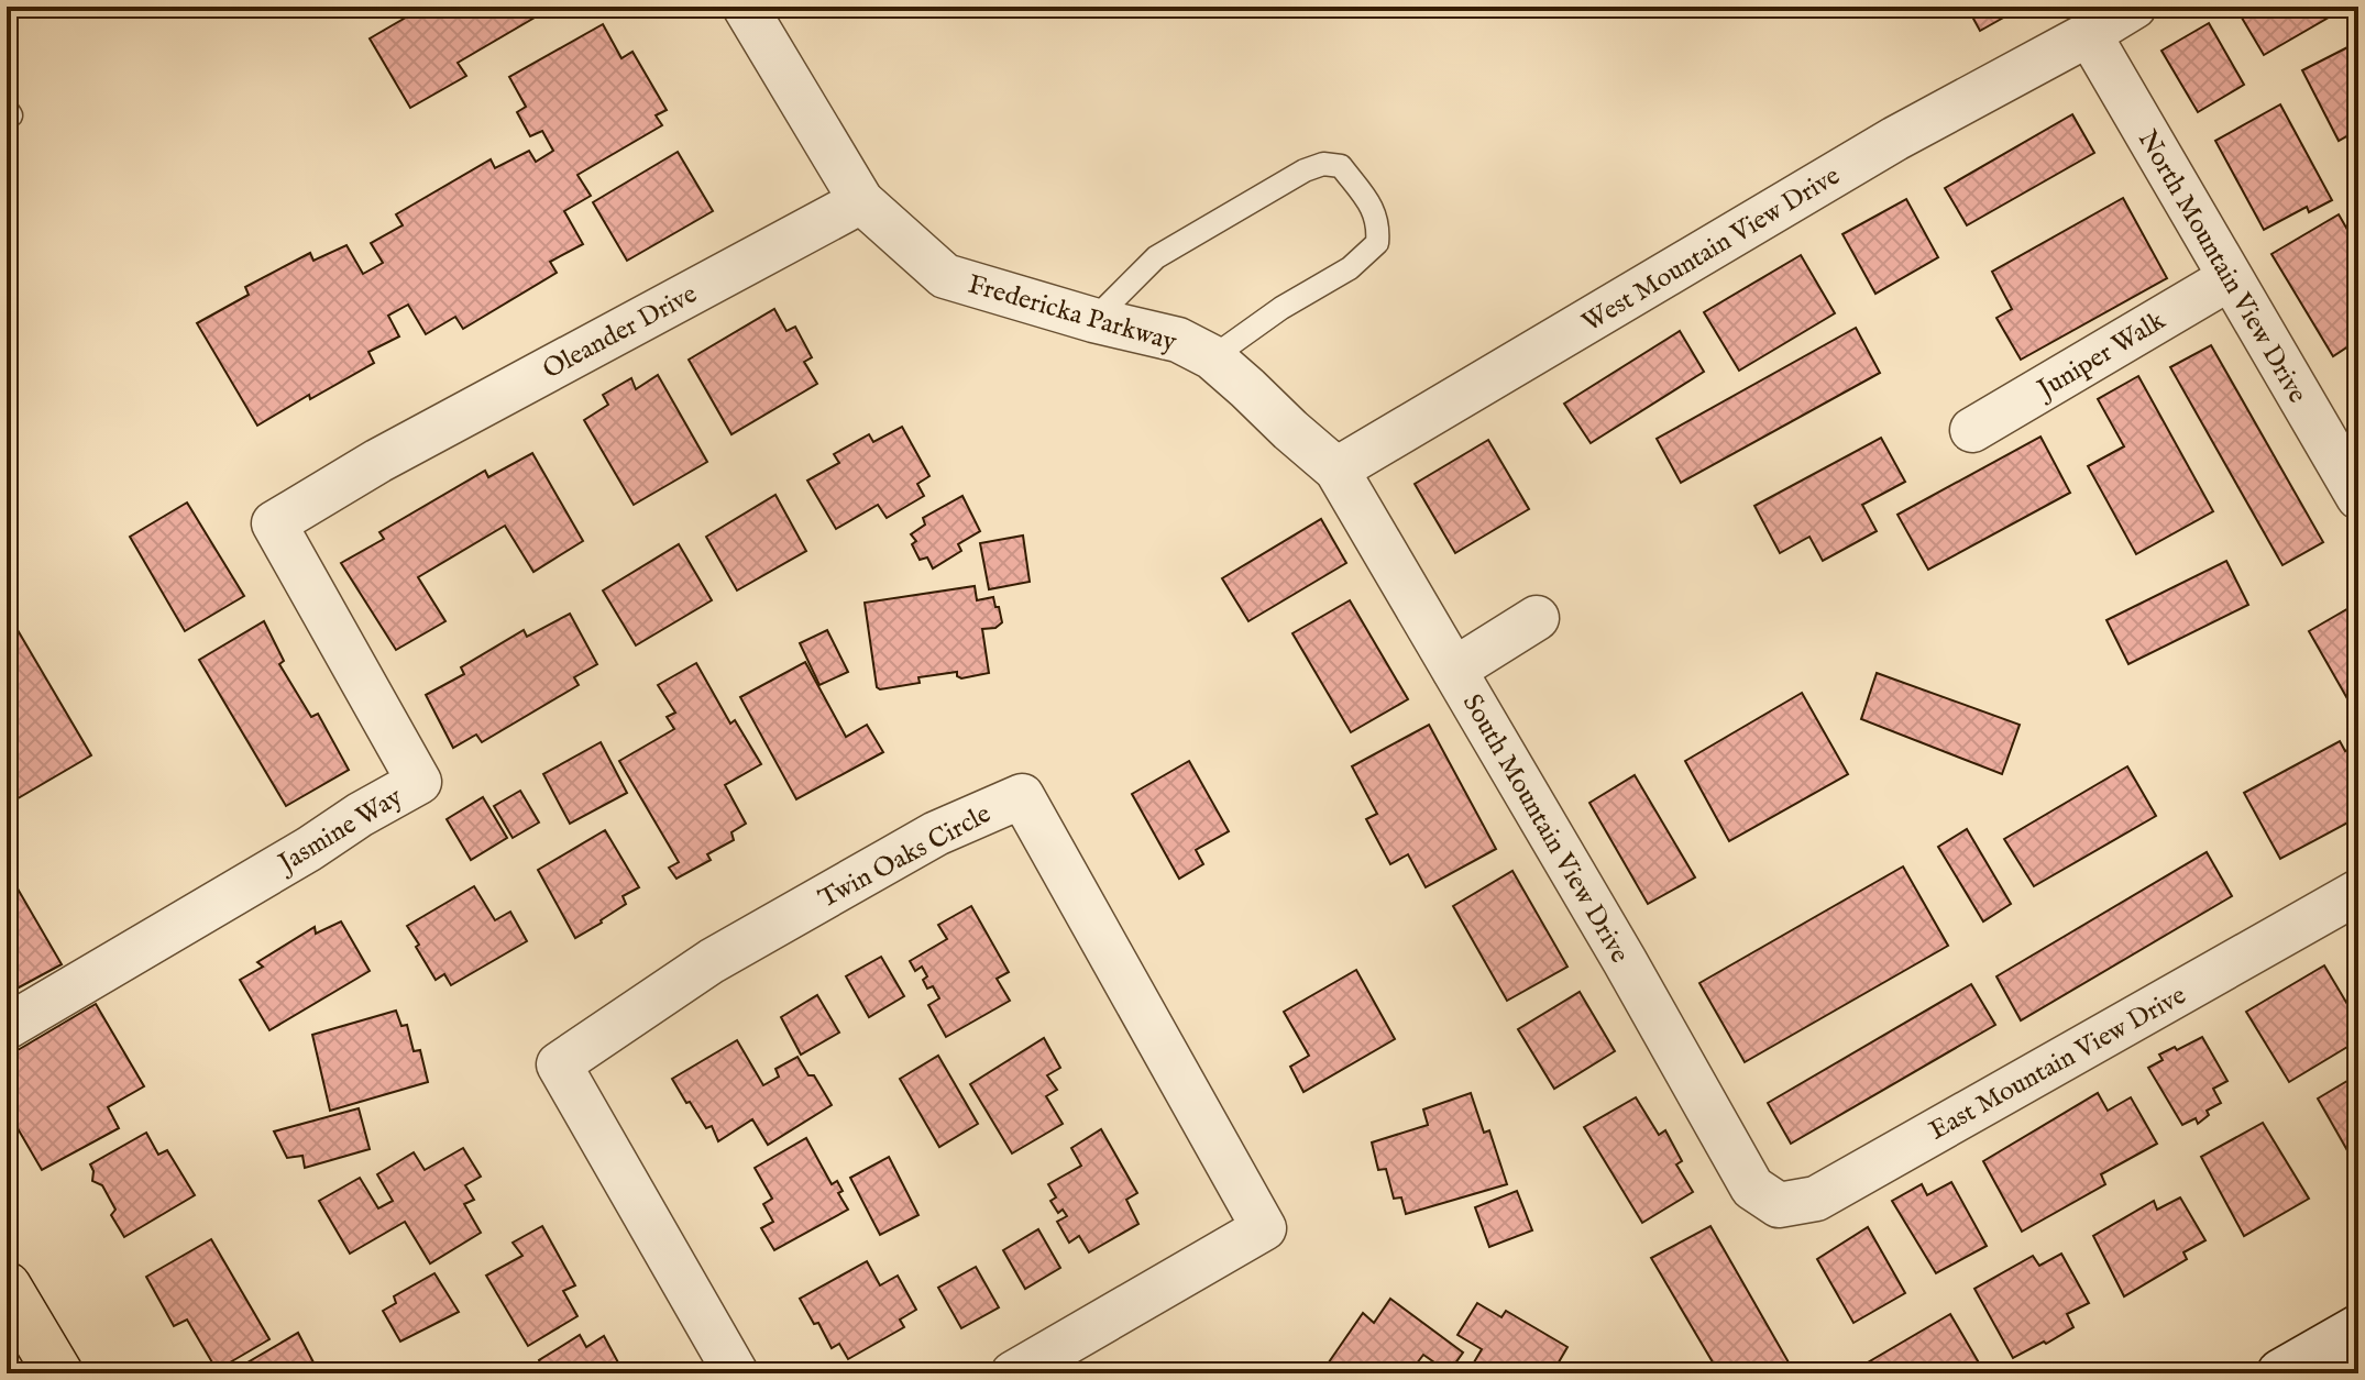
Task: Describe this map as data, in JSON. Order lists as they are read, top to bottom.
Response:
{
  "streets": {
    "street": [
      "West Mountain View Drive",
      "North Mountain View Drive",
      "Fredericka Parkway",
      "Oleander Drive",
      "Juniper Walk",
      "South Mountain View Drive",
      "Jasmine Way",
      "Twin Oaks Circle",
      "East Mountain View Drive"
    ]
  },
  "crossings": [
    ["West Mountain View Drive", "North Mountain View Drive"],
    ["West Mountain View Drive", "Fredericka Parkway"],
    ["West Mountain View Drive", "South Mountain View Drive"],
    ["North Mountain View Drive", "Juniper Walk"],
    ["Fredericka Parkway", "Oleander Drive"],
    ["Fredericka Parkway", "South Mountain View Drive"],
    ["Oleander Drive", "Jasmine Way"],
    ["South Mountain View Drive", "East Mountain View Drive"]
  ]
}
